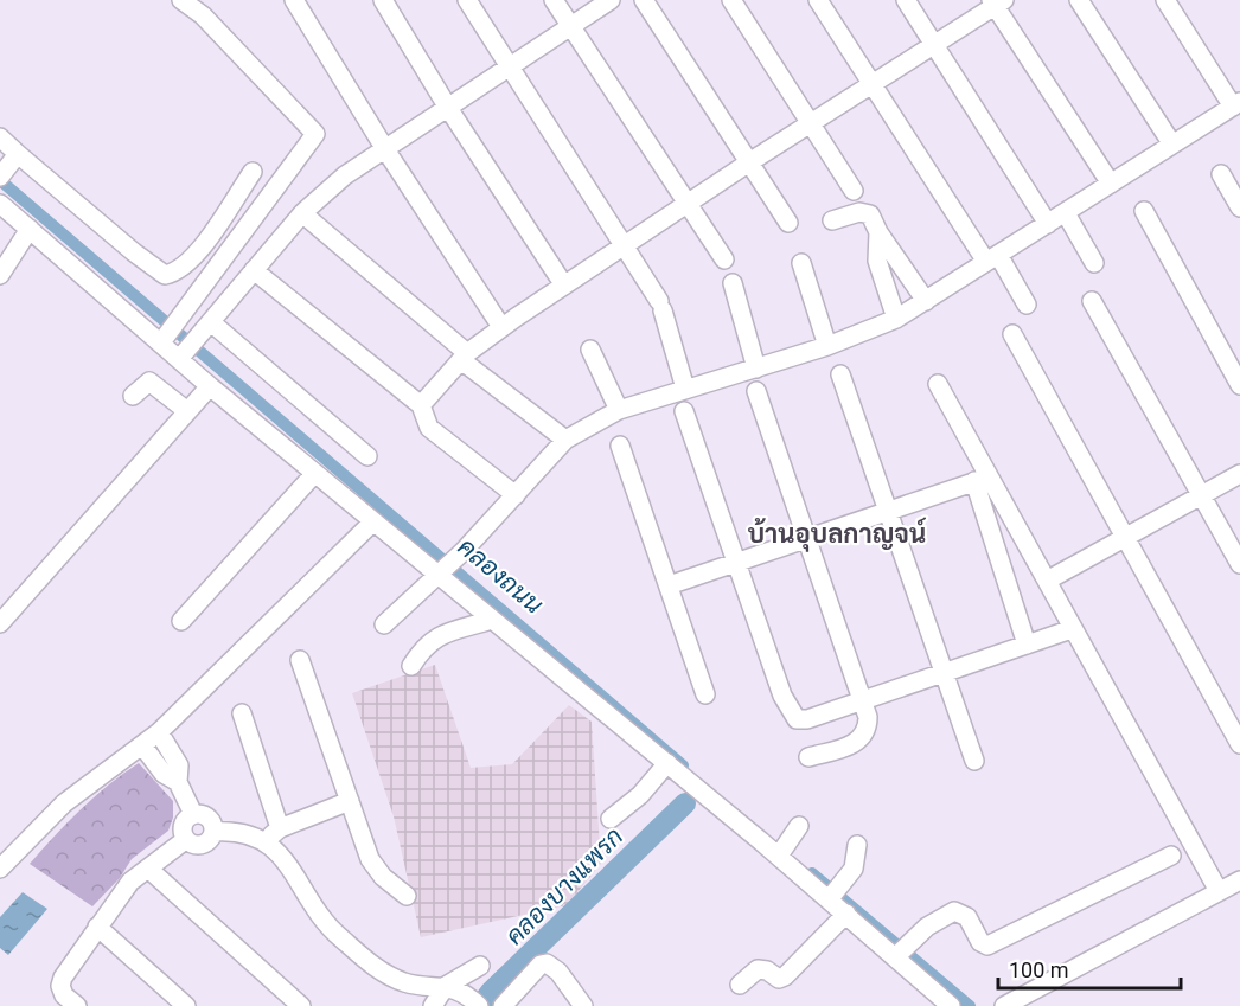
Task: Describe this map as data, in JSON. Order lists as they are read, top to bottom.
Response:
{
  "districts": ["บ้านอุบลกาญจน์"],
  "water": ["คลองถนน", "คลองบางแพรก"],
  "scale_bar": "100 m"
}
